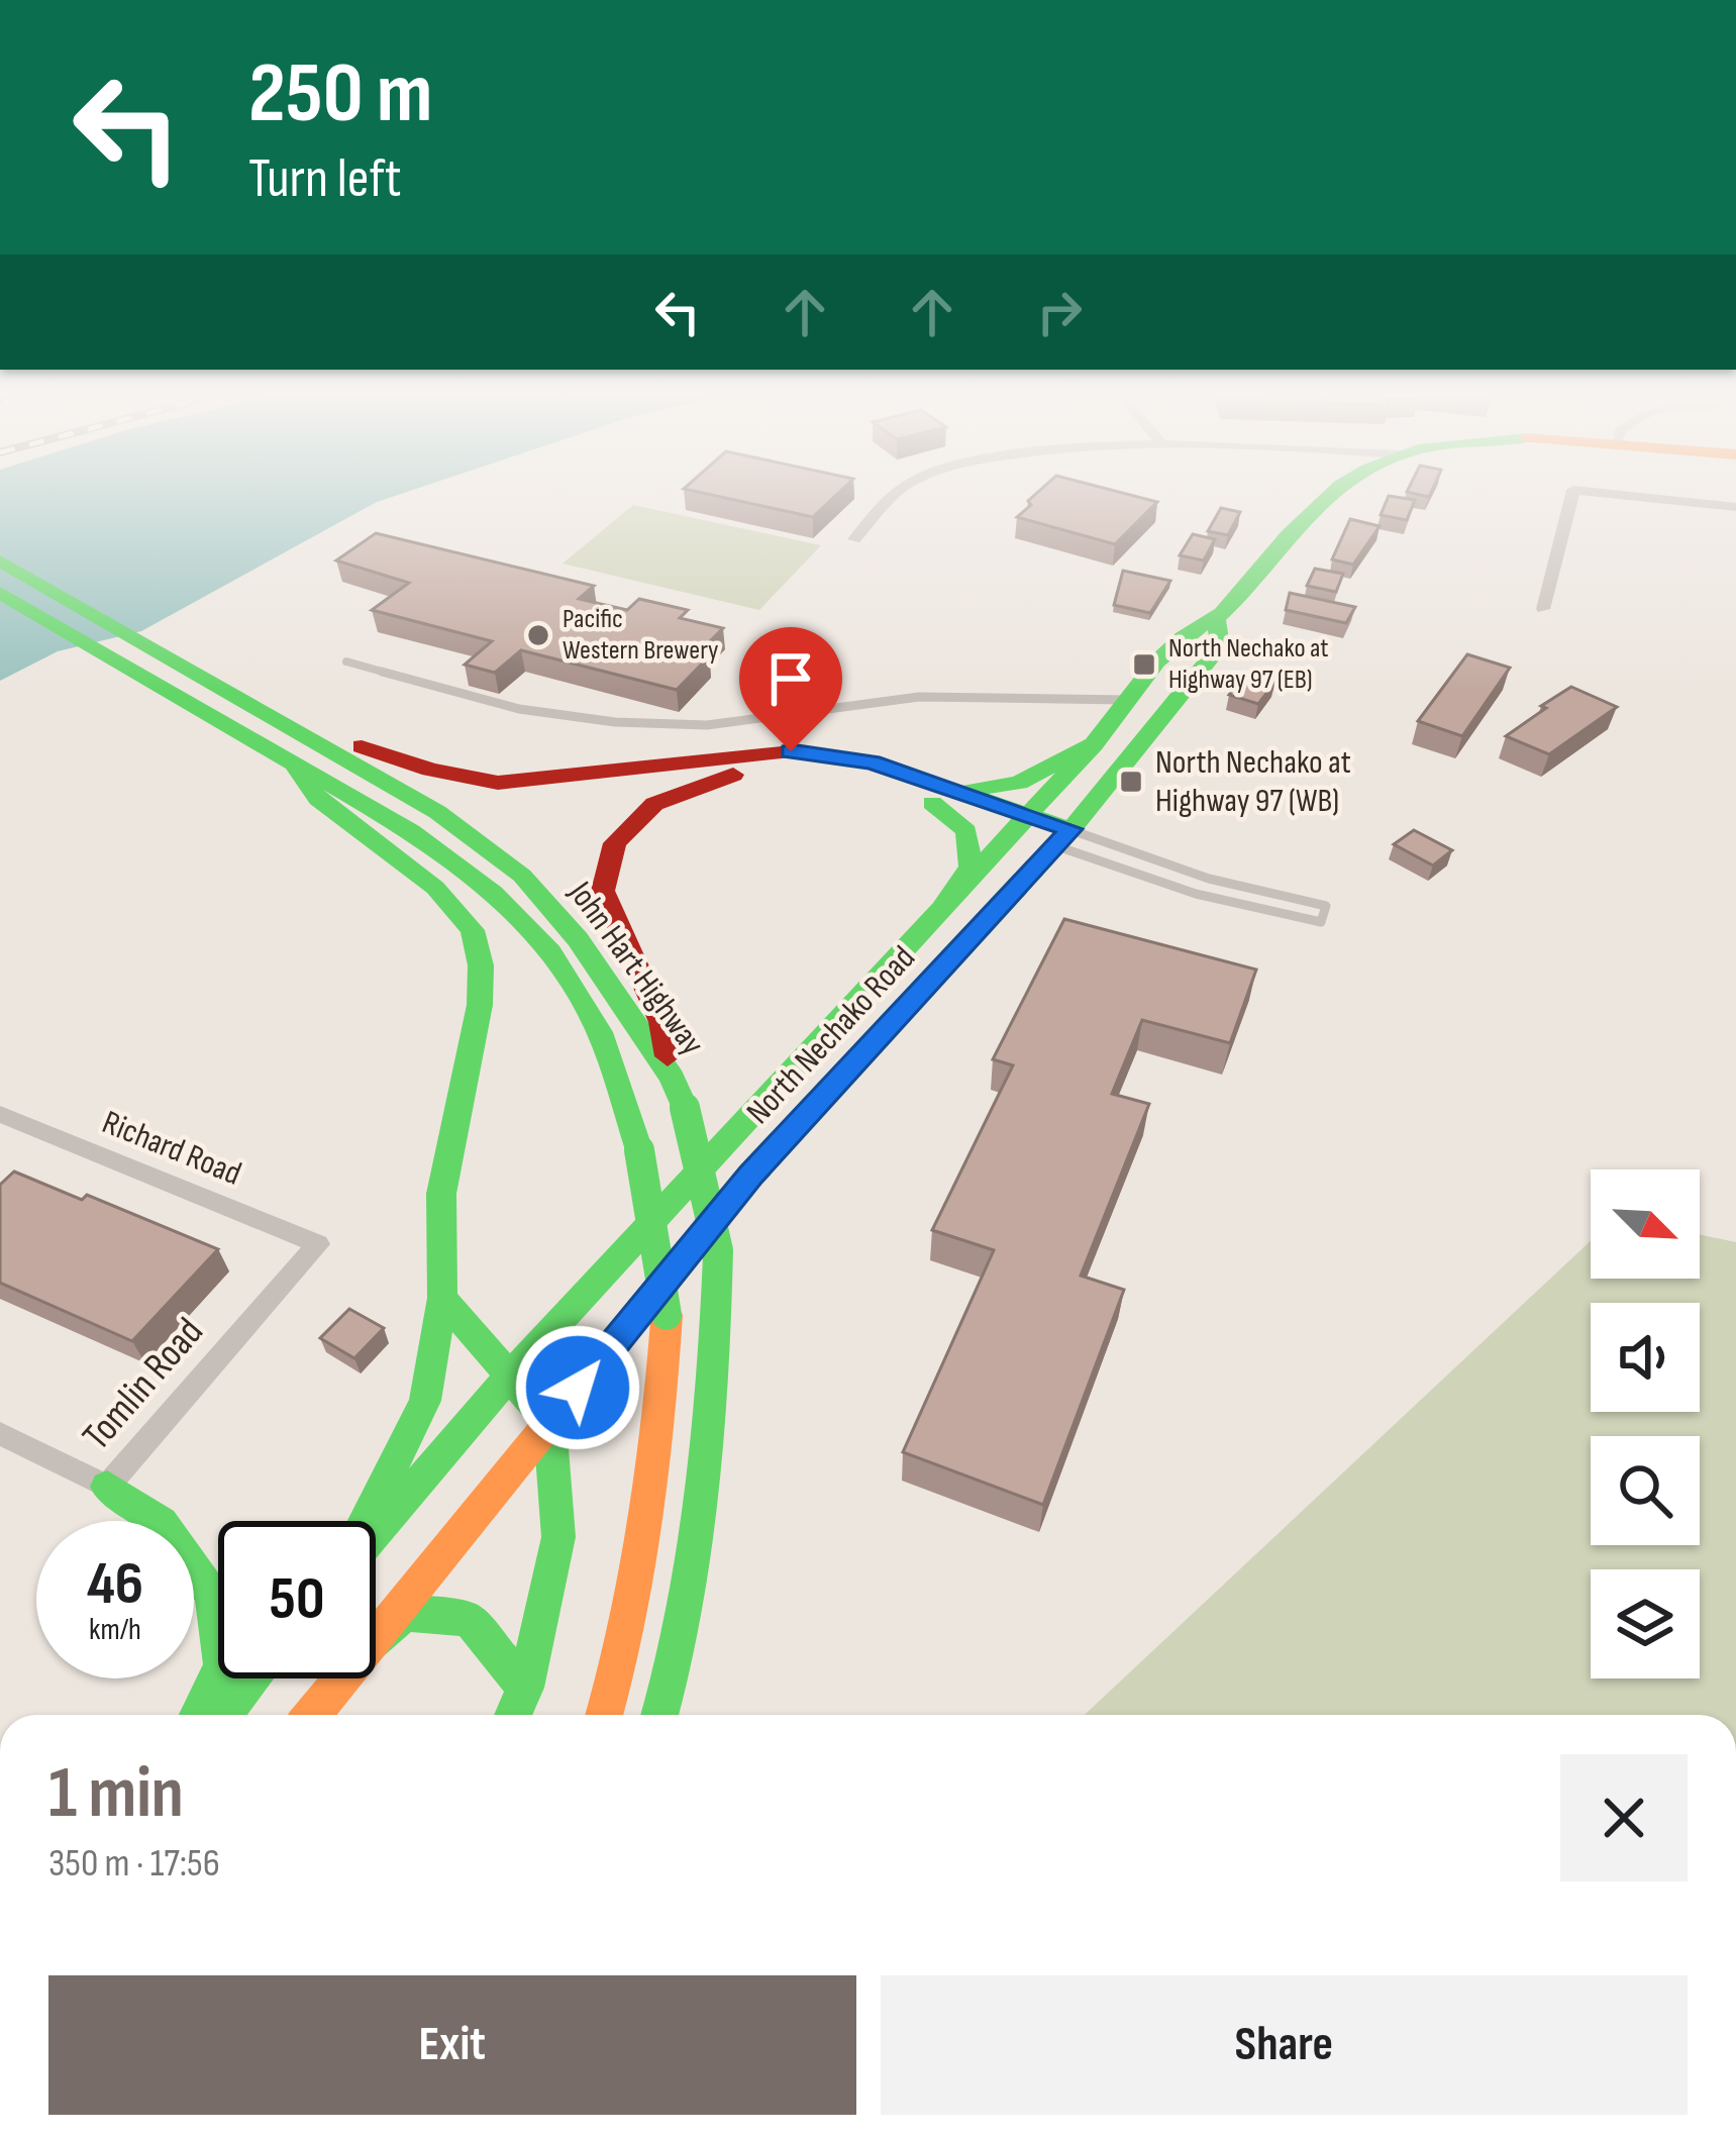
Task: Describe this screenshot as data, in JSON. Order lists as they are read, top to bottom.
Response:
{
  "streets": {
    "main road": ["John Hart Highway", "North Nechako Road"],
    "street": ["Richard Road", "Tomlin Road"]
  },
  "crossings": [
    ["Richard Road", "Tomlin Road"]
  ],
  "places": {
    "other": ["Pacific Western Brewery"],
    "transit": ["North Nechako at Highway 97 (EB)", "North Nechako at Highway 97 (WB)"]
  },
  "north": "bottom right",
  "page": {
    "turn": ["250 m", "Turn left"],
    "speed": "46 km/h",
    "limit": "50",
    "heading": ["1 min", "350 m · 17:56"],
    "buttons": ["Exit", "Share"]
  }
}
